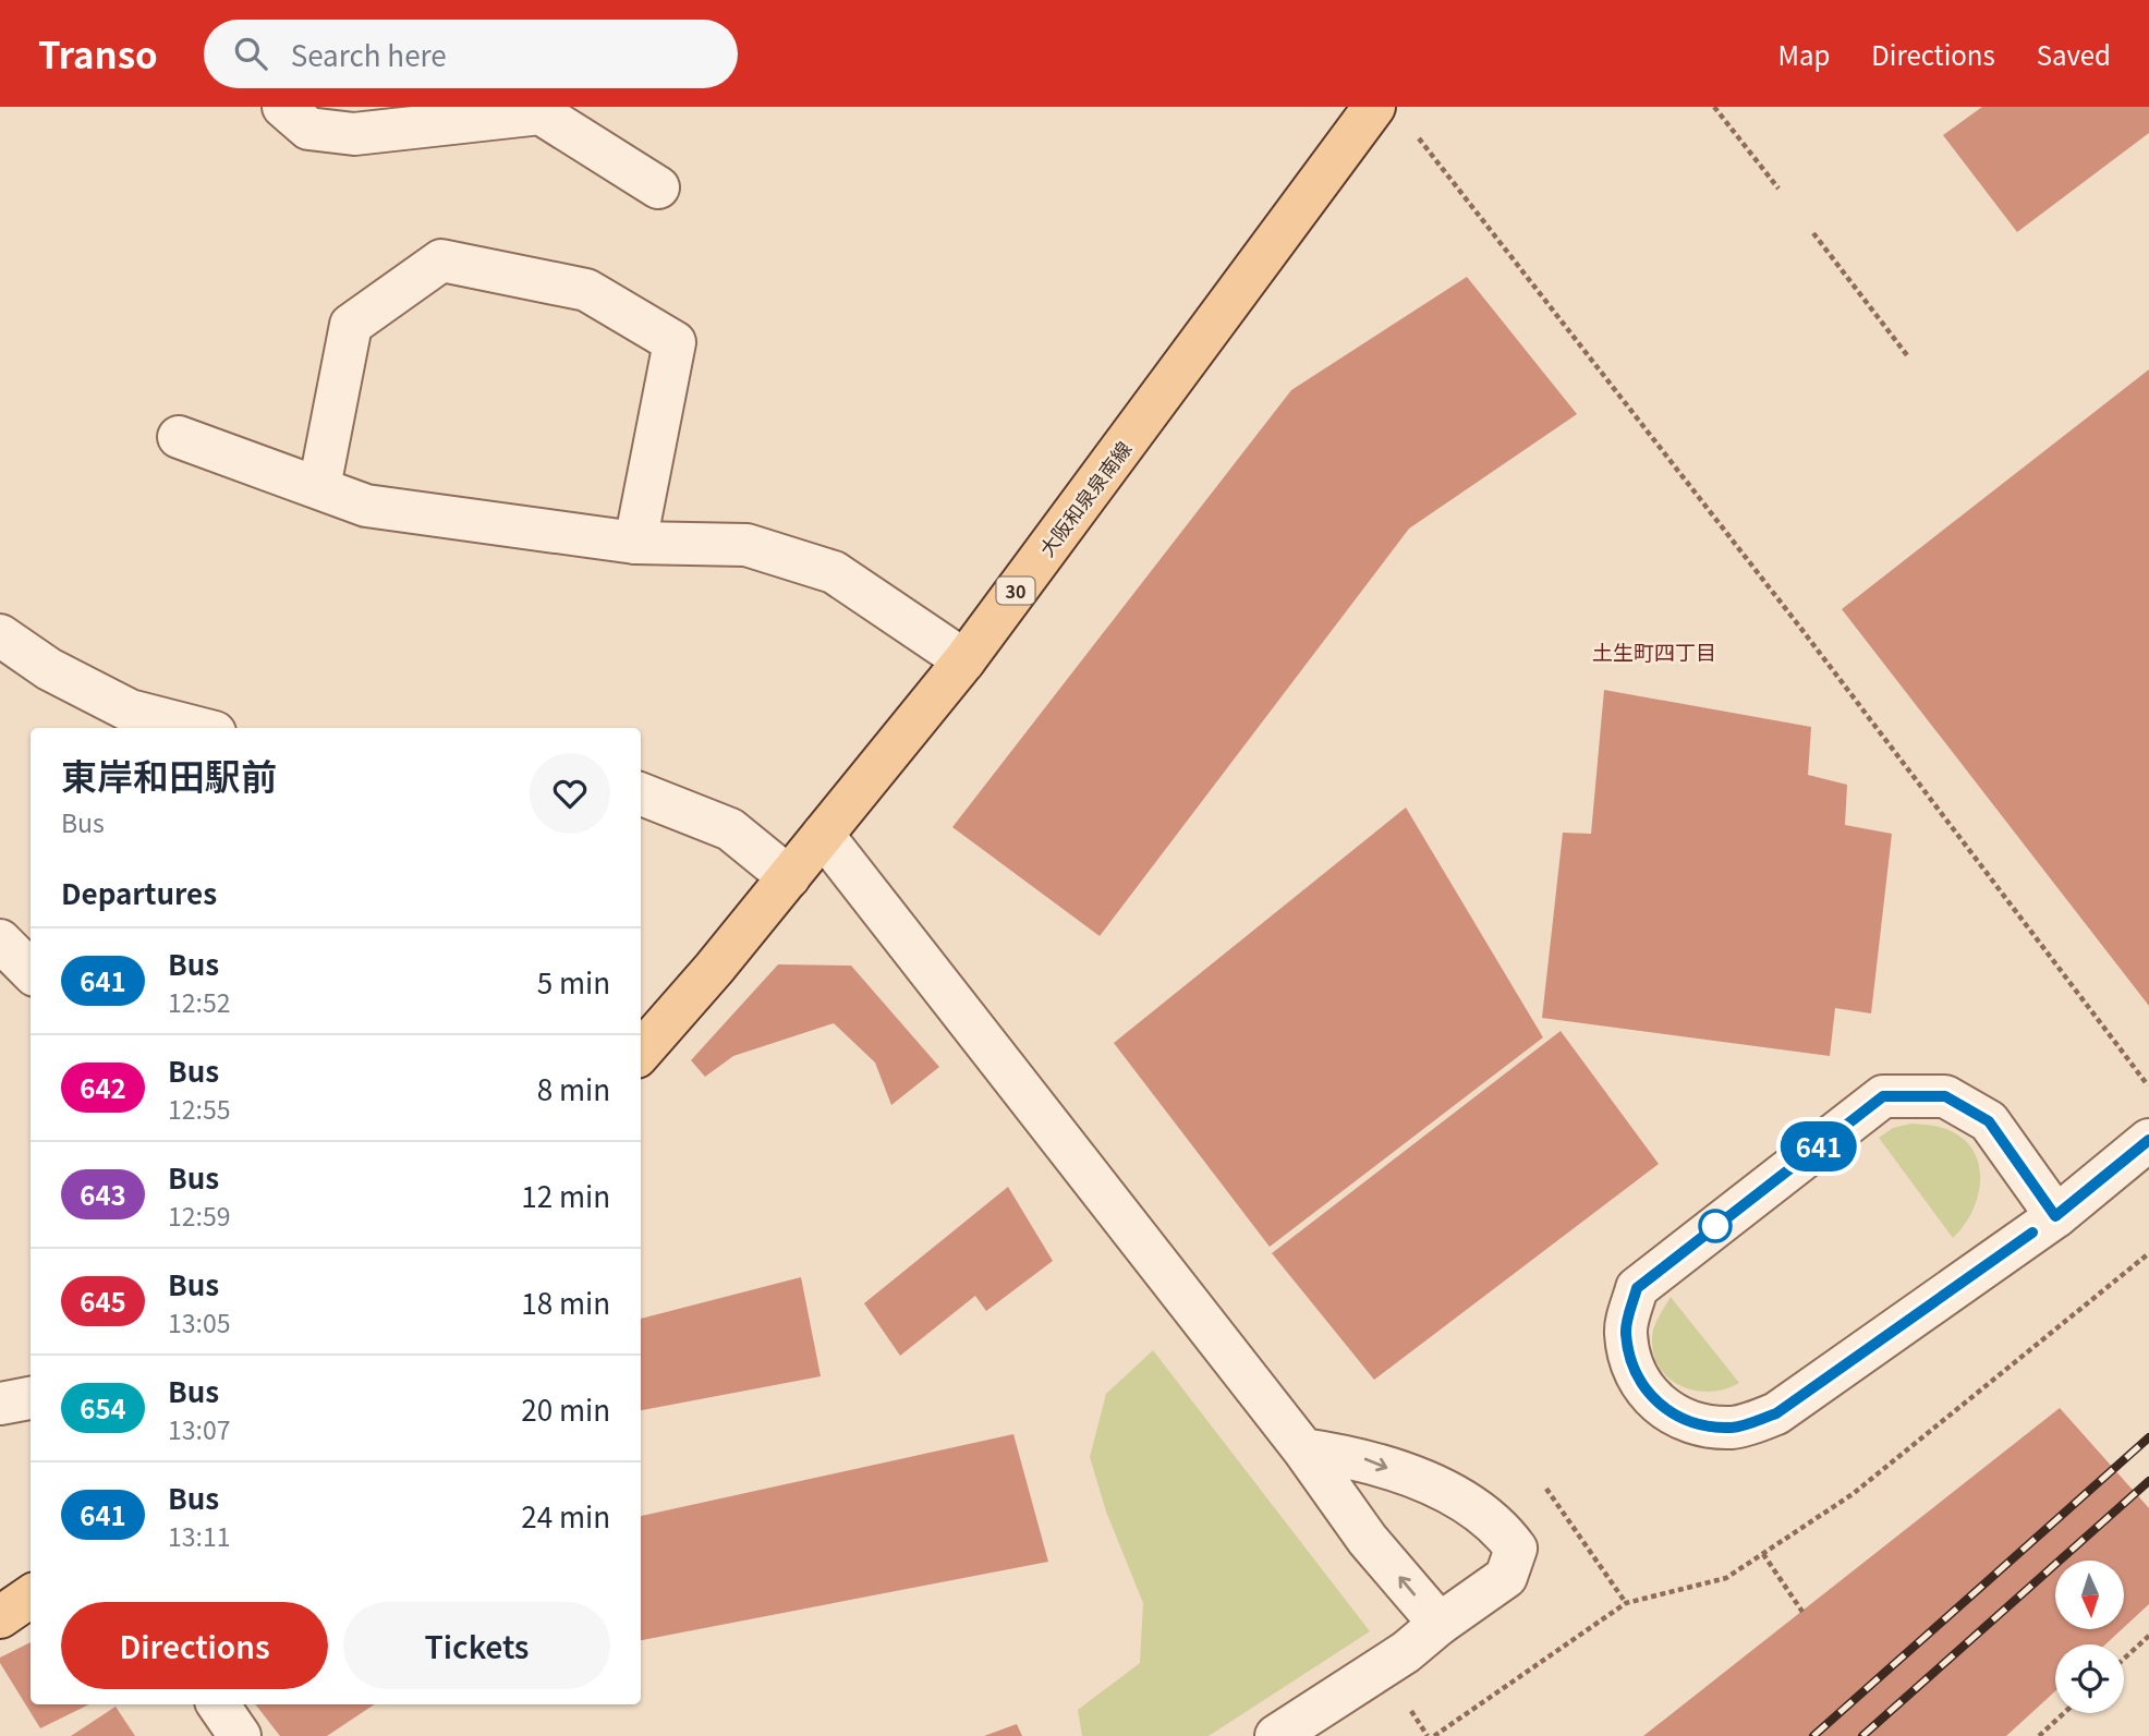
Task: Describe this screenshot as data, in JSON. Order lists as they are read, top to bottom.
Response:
{
  "streets": {
    "main road": ["大阪和泉泉南線", "30"]
  },
  "districts": ["土生町四丁目"],
  "lines": ["bus line 641"],
  "north": "bottom",
  "page": {
    "header": "Transo",
    "search": "Search here",
    "nav": ["Map", "Directions", "Saved"],
    "on_map": "641",
    "heading": [
      ["東岸和田駅前", "Bus"],
      "Departures"
    ],
    "list": [
      {
        "mark": "641",
        "name": "Bus",
        "note": "12:52",
        "value": "5 min"
      },
      {
        "mark": "642",
        "name": "Bus",
        "note": "12:55",
        "value": "8 min"
      },
      {
        "mark": "643",
        "name": "Bus",
        "note": "12:59",
        "value": "12 min"
      },
      {
        "mark": "645",
        "name": "Bus",
        "note": "13:05",
        "value": "18 min"
      },
      {
        "mark": "654",
        "name": "Bus",
        "note": "13:07",
        "value": "20 min"
      },
      {
        "mark": "641",
        "name": "Bus",
        "note": "13:11",
        "value": "24 min"
      }
    ],
    "buttons": ["Directions", "Tickets"]
  }
}
